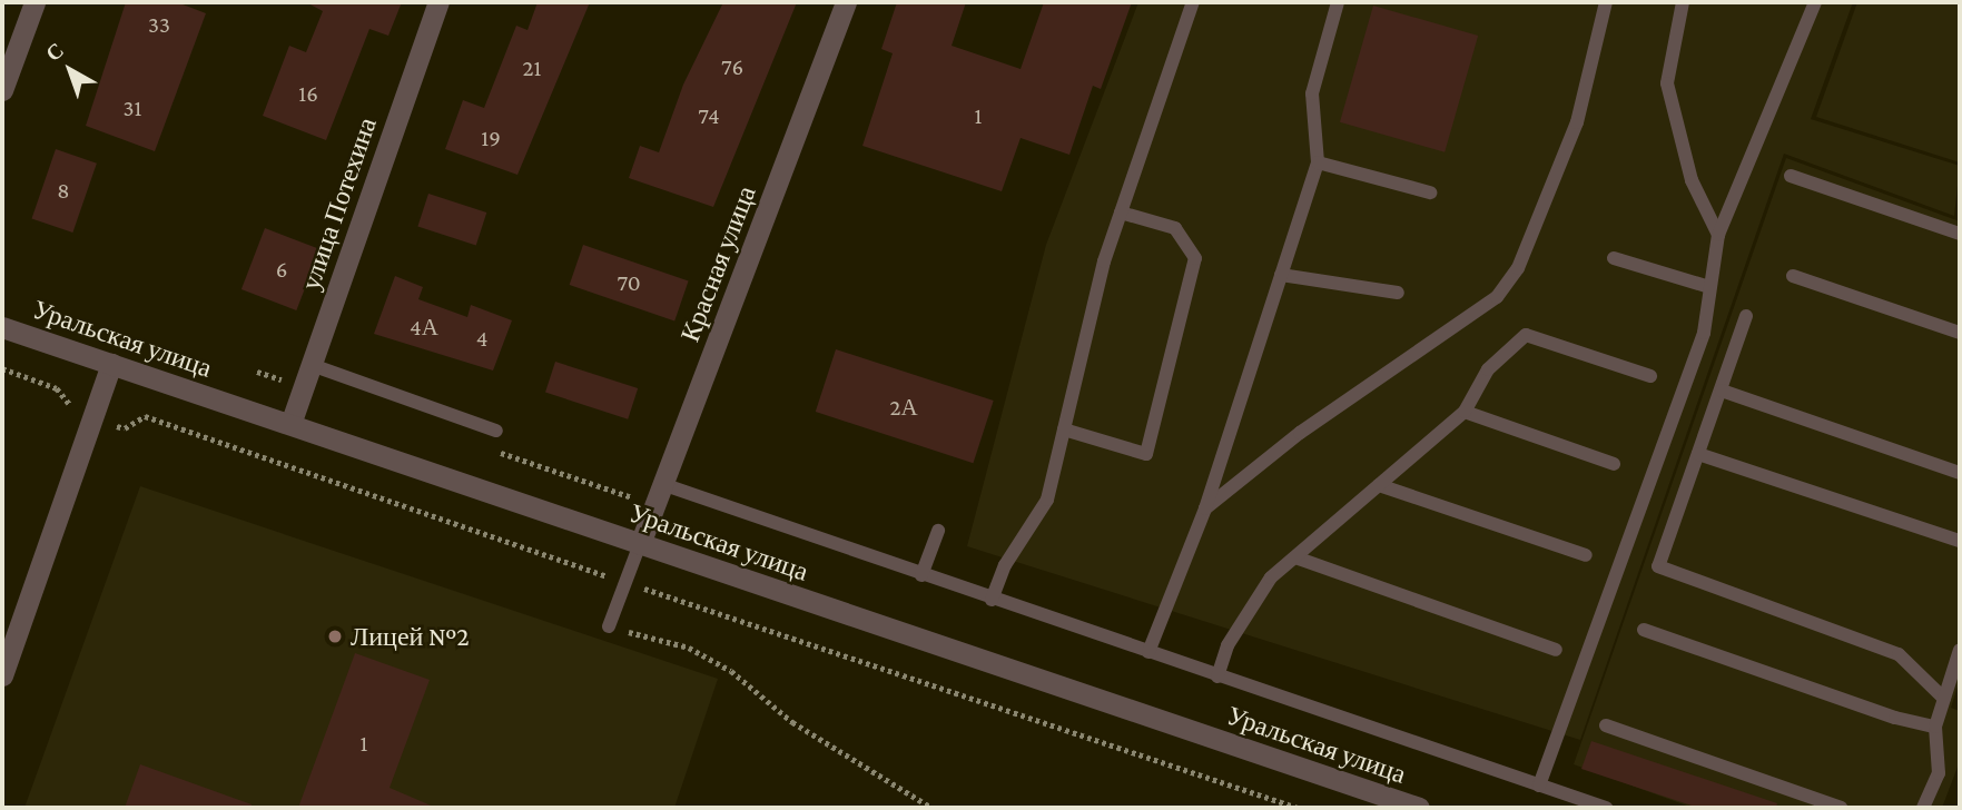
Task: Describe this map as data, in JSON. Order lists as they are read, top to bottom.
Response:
{
  "streets": {
    "street": ["улица Потехина", "Красная улица", "Уральская улица"]
  },
  "crossings": [
    ["улица Потехина", "Уральская улица"],
    ["Красная улица", "Уральская улица"]
  ],
  "places": ["Лицей №2"],
  "house_numbers": [
    "33",
    "76",
    "21",
    "16",
    "31",
    "74",
    "1",
    "19",
    "8",
    "6",
    "70",
    "4А",
    "4",
    "2А",
    "1"
  ],
  "north": "top left"
}
